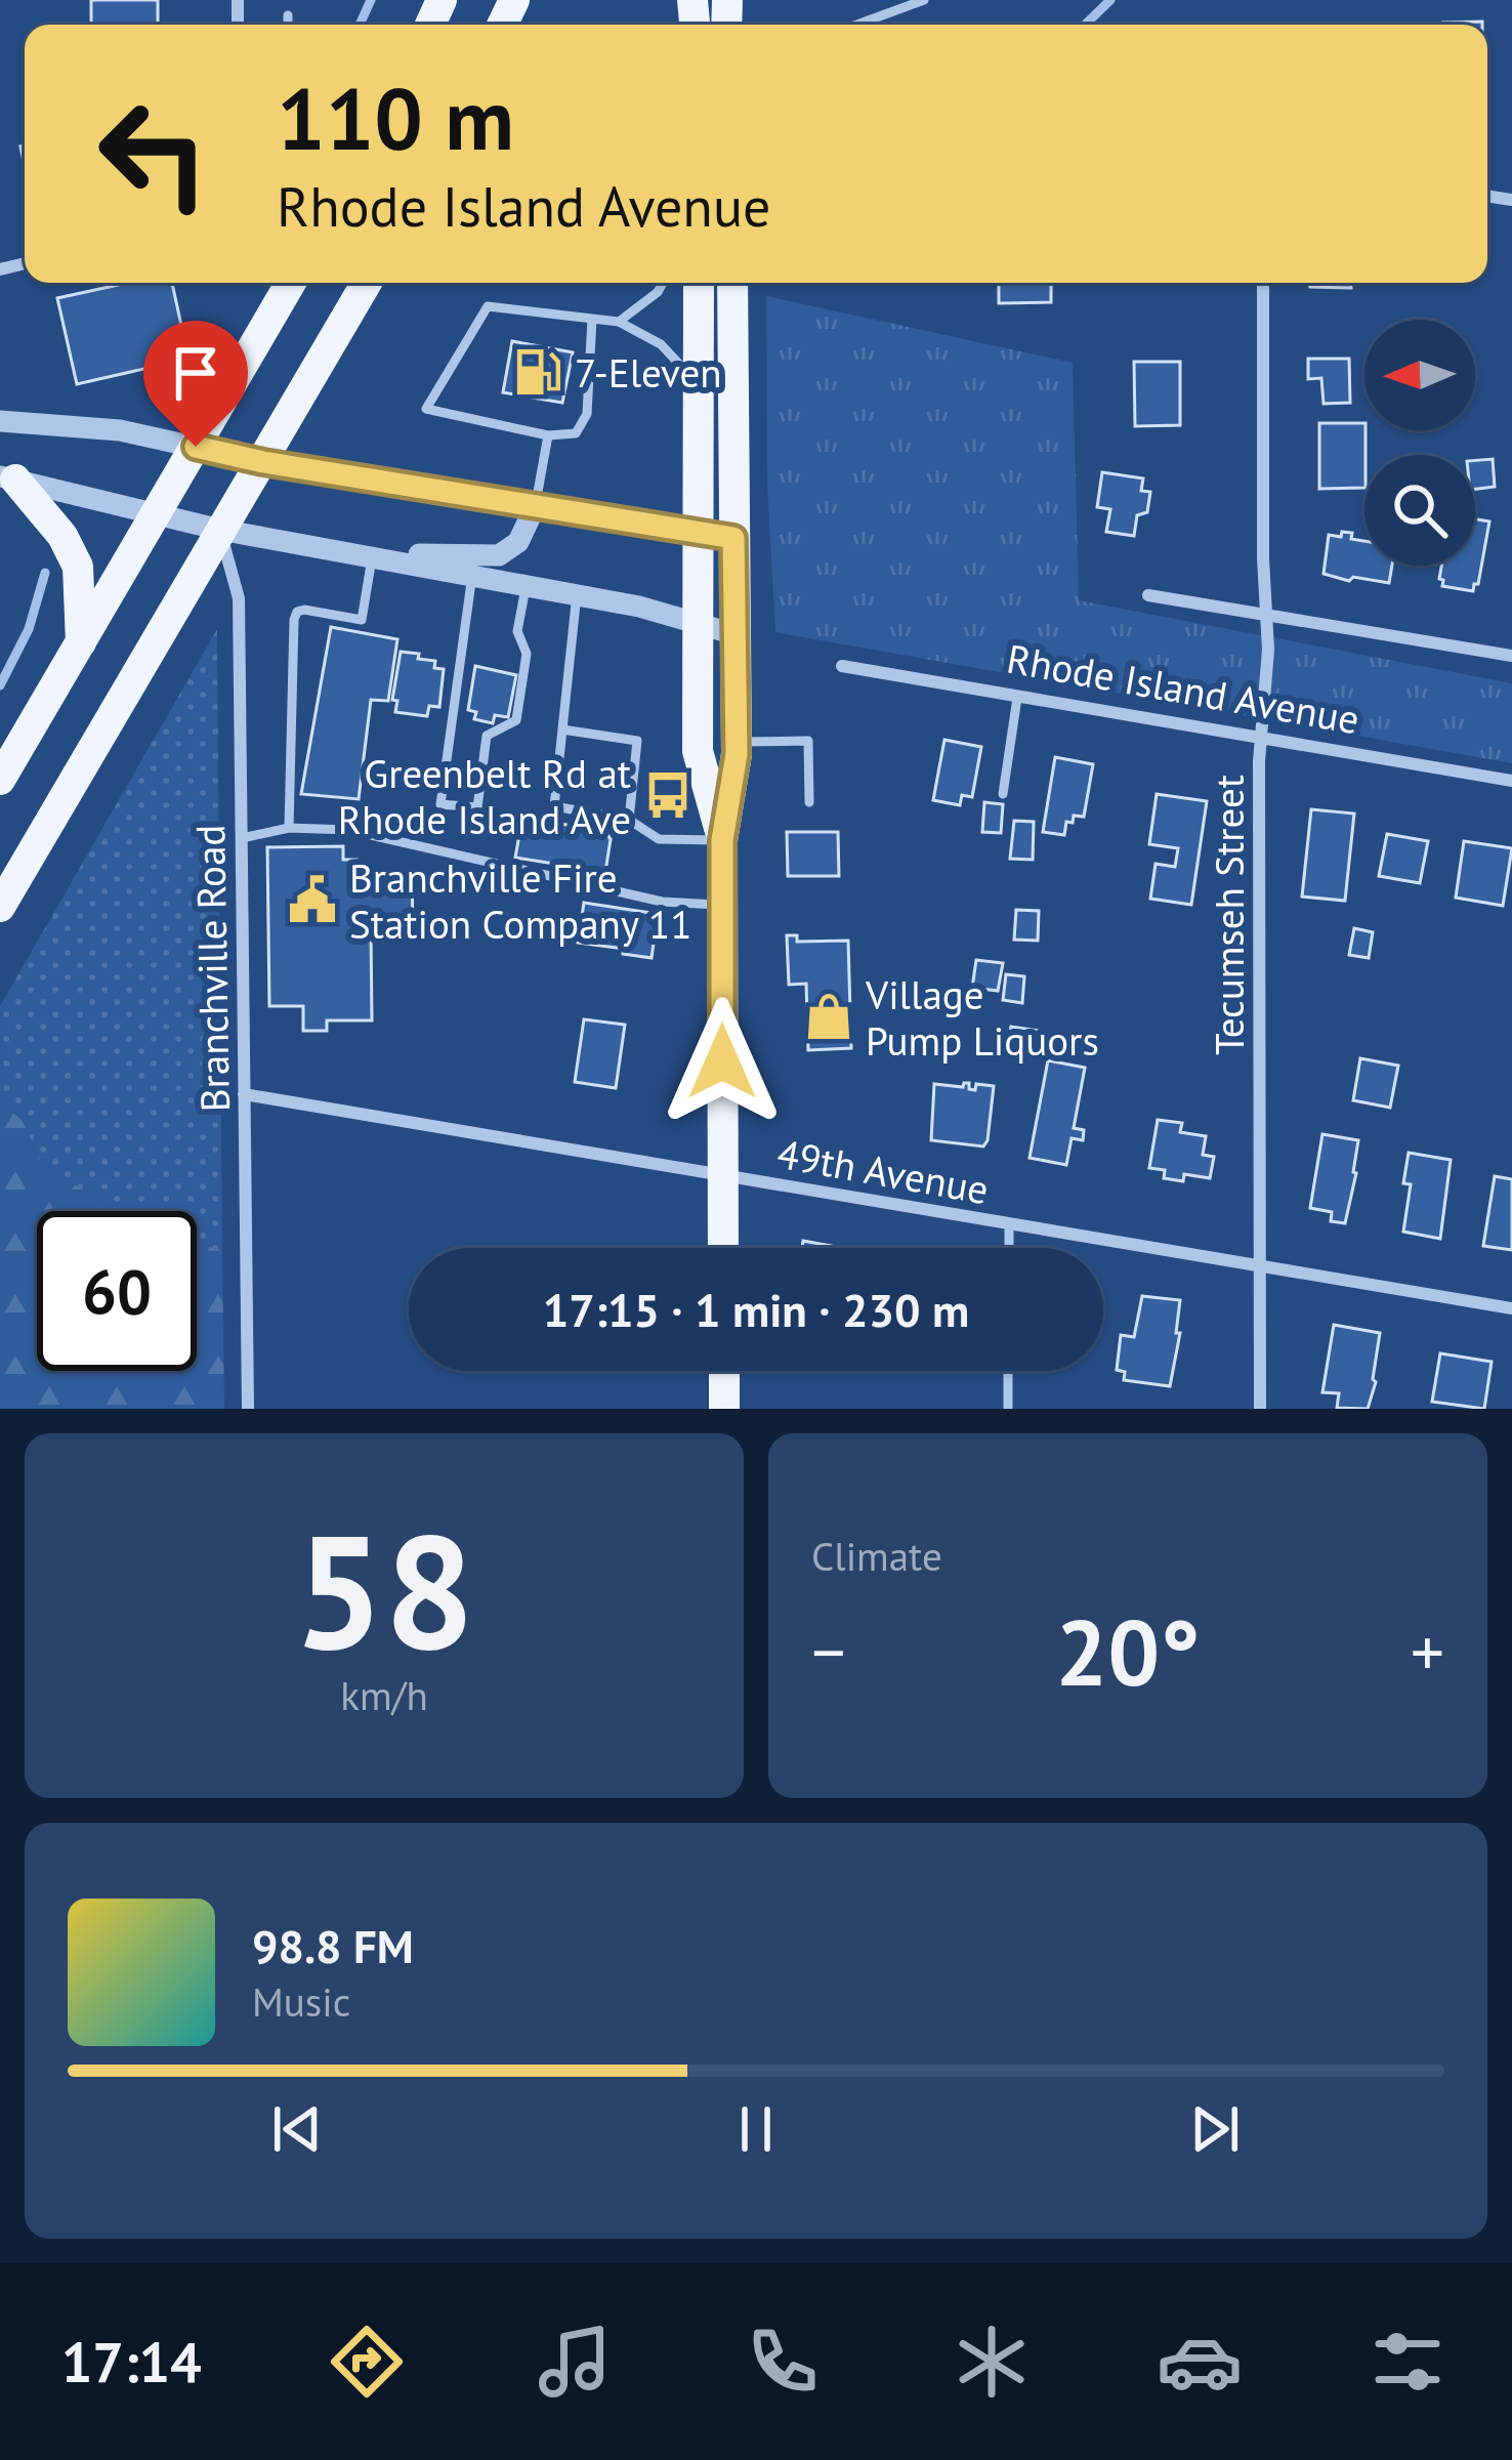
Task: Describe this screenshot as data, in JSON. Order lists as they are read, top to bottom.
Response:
{
  "streets": {
    "street": [
      "Rhode Island Avenue",
      "Tecumseh Street",
      "Branchville Road",
      "49th Avenue"
    ]
  },
  "crossings": [
    ["Rhode Island Avenue", "Tecumseh Street"],
    ["Tecumseh Street", "49th Avenue"],
    ["Branchville Road", "49th Avenue"]
  ],
  "places": {
    "fuel station": ["7-Eleven"],
    "bus stop": ["Greenbelt Rd at Rhode Island Ave"],
    "public building": ["Branchville Fire Station Company 11"],
    "shop": ["Village Pump Liquors"]
  },
  "north": "left",
  "page": {
    "turn": ["110 m", "Rhode Island Avenue"],
    "limit": "60",
    "trip": "17:15 · 1 min · 230 m",
    "tile": [
      ["58", "km/h"],
      "Climate"
    ],
    "heat": ["−", "20°", "+"],
    "song": ["98.8 FM", "Music"],
    "tabs": "17:14"
  }
}
